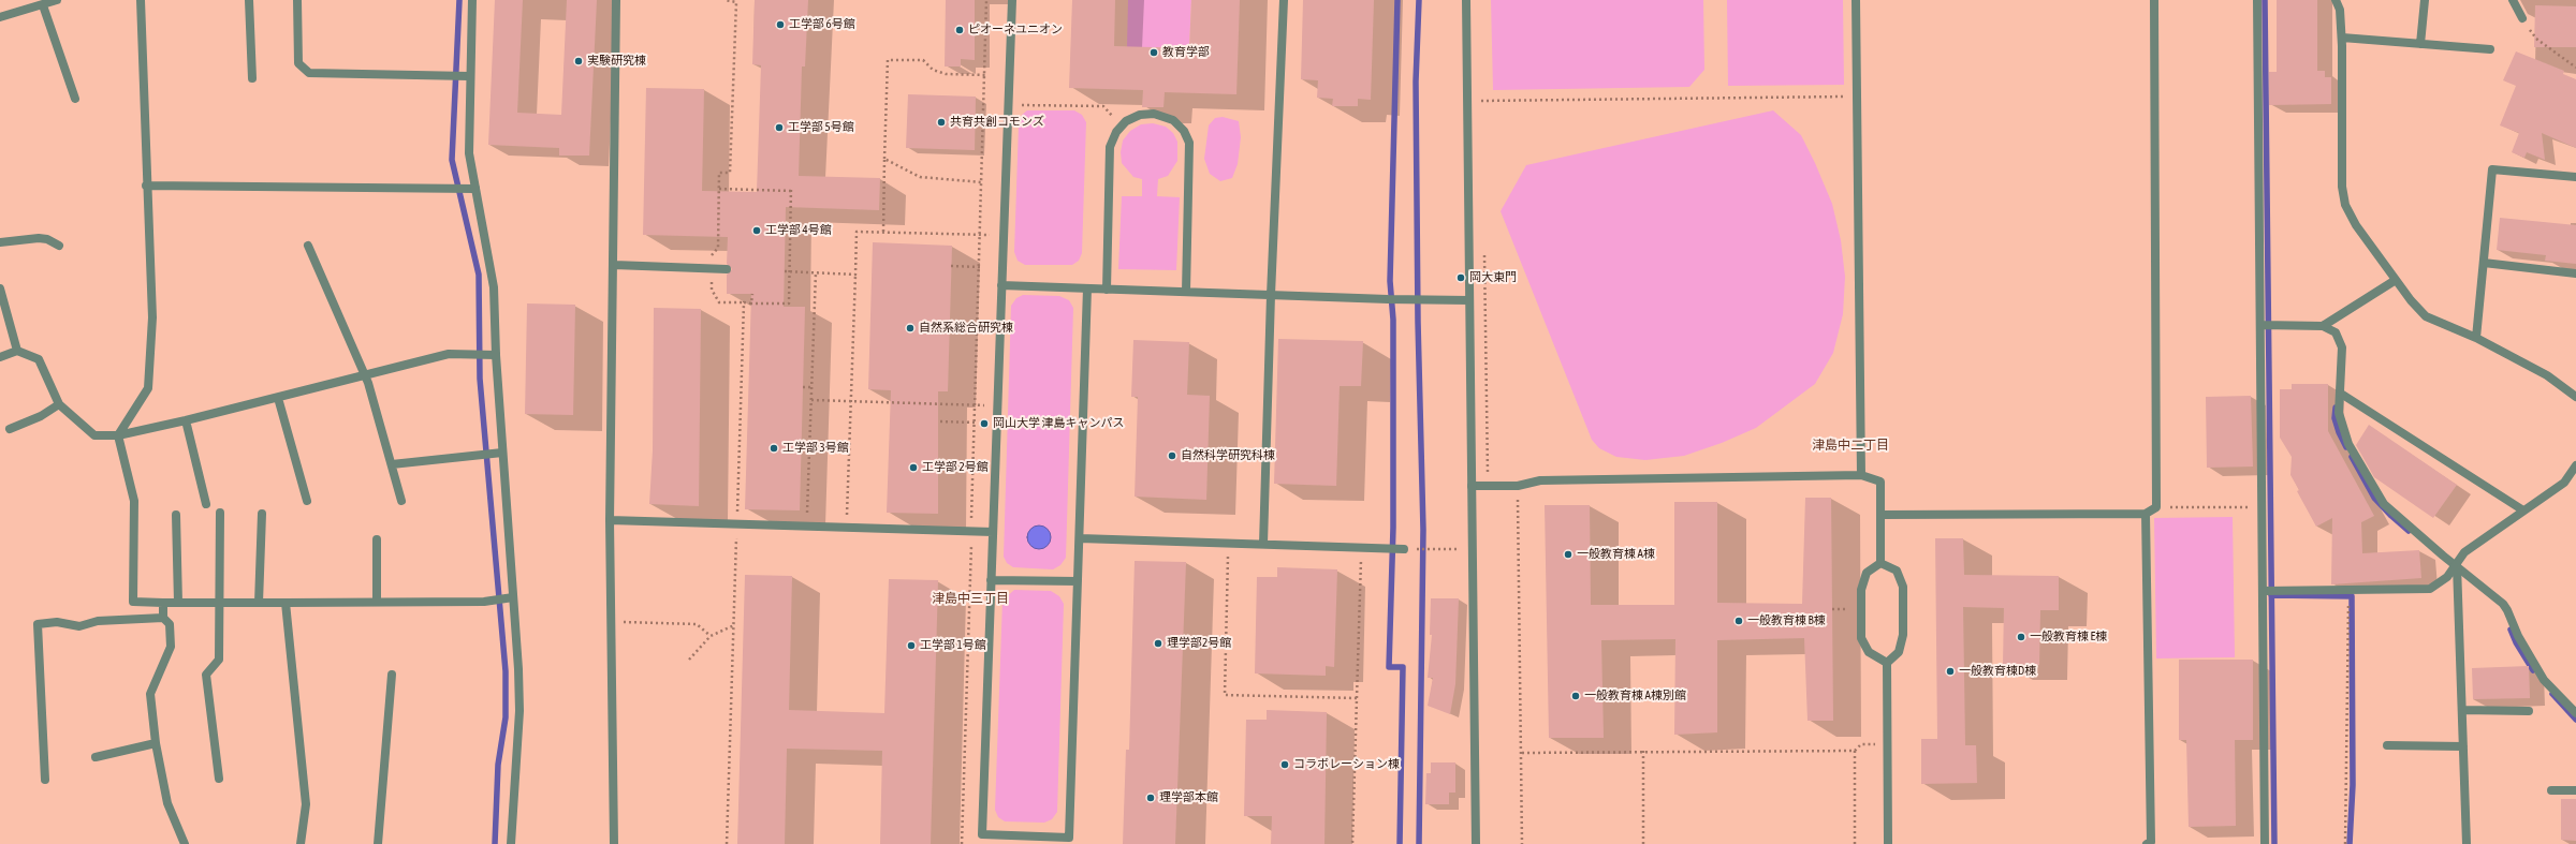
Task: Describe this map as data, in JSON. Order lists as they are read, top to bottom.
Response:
{
  "districts": ["津島中二丁目", "津島中三丁目"],
  "places": [
    "工学部 6号館",
    "ピオーネユニオン",
    "教育学部",
    "実験研究棟",
    "共育共創コモンズ",
    "工学部 5号館",
    "工学部 4号館",
    "岡大東門",
    "自然系総合研究棟",
    "岡山大学 津島キャンパス",
    "工学部 3号館",
    "自然科学研究科棟",
    "工学部 2号館",
    "一般教育棟 A棟",
    "一般教育棟 B棟",
    "一般教育棟 E棟",
    "理学部2号館",
    "工学部 1号館",
    "一般教育棟D棟",
    "一般教育棟 A棟別館",
    "コラボレーション棟",
    "理学部本館"
  ]
}
